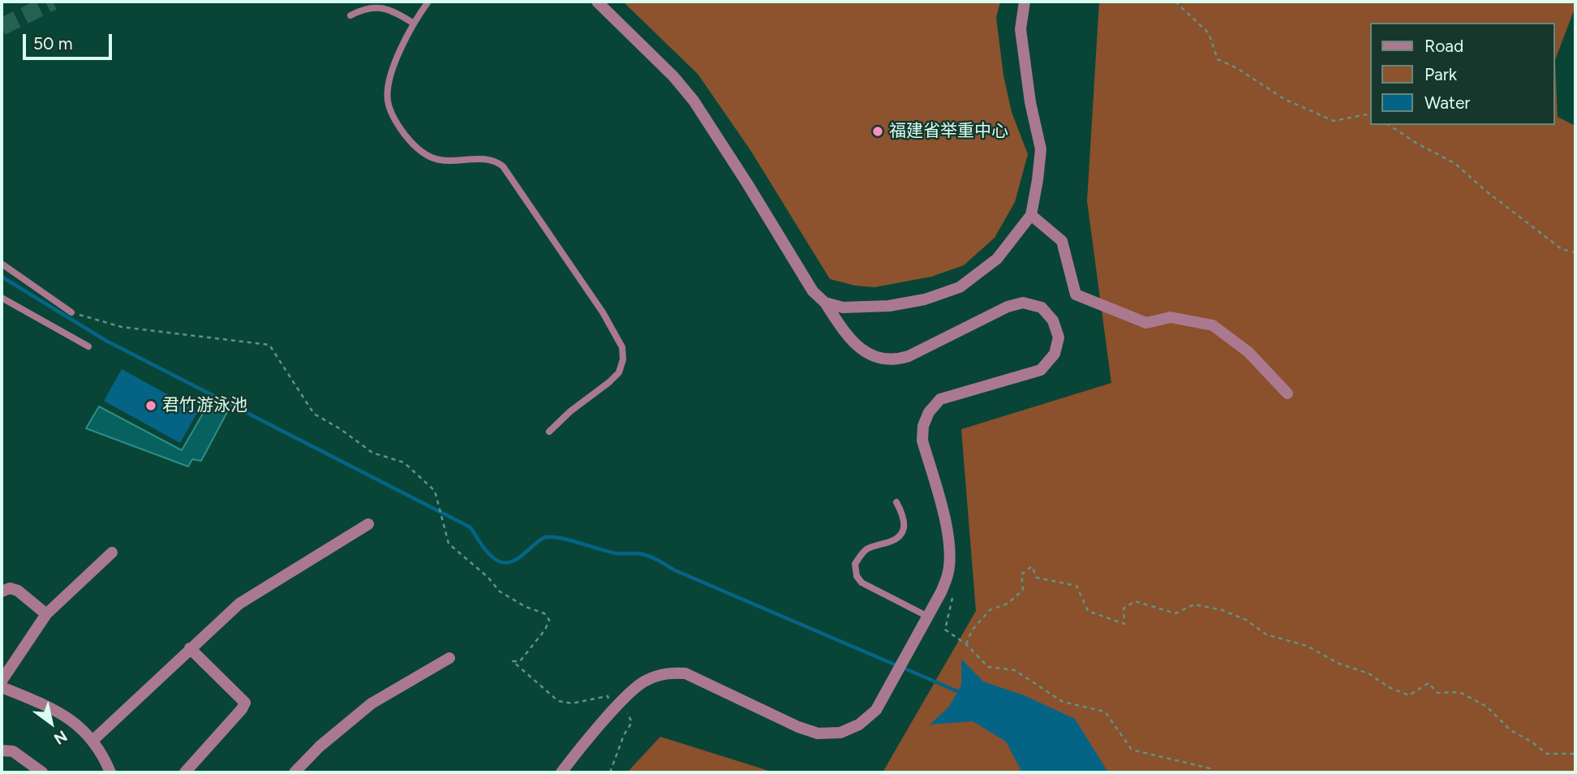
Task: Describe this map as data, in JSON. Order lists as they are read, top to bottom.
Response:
{
  "places": ["福建省举重中心", "君竹游泳池"],
  "legend": ["Road", "Park", "Water"],
  "scale_bar": "50 m",
  "north": "bottom right"
}
